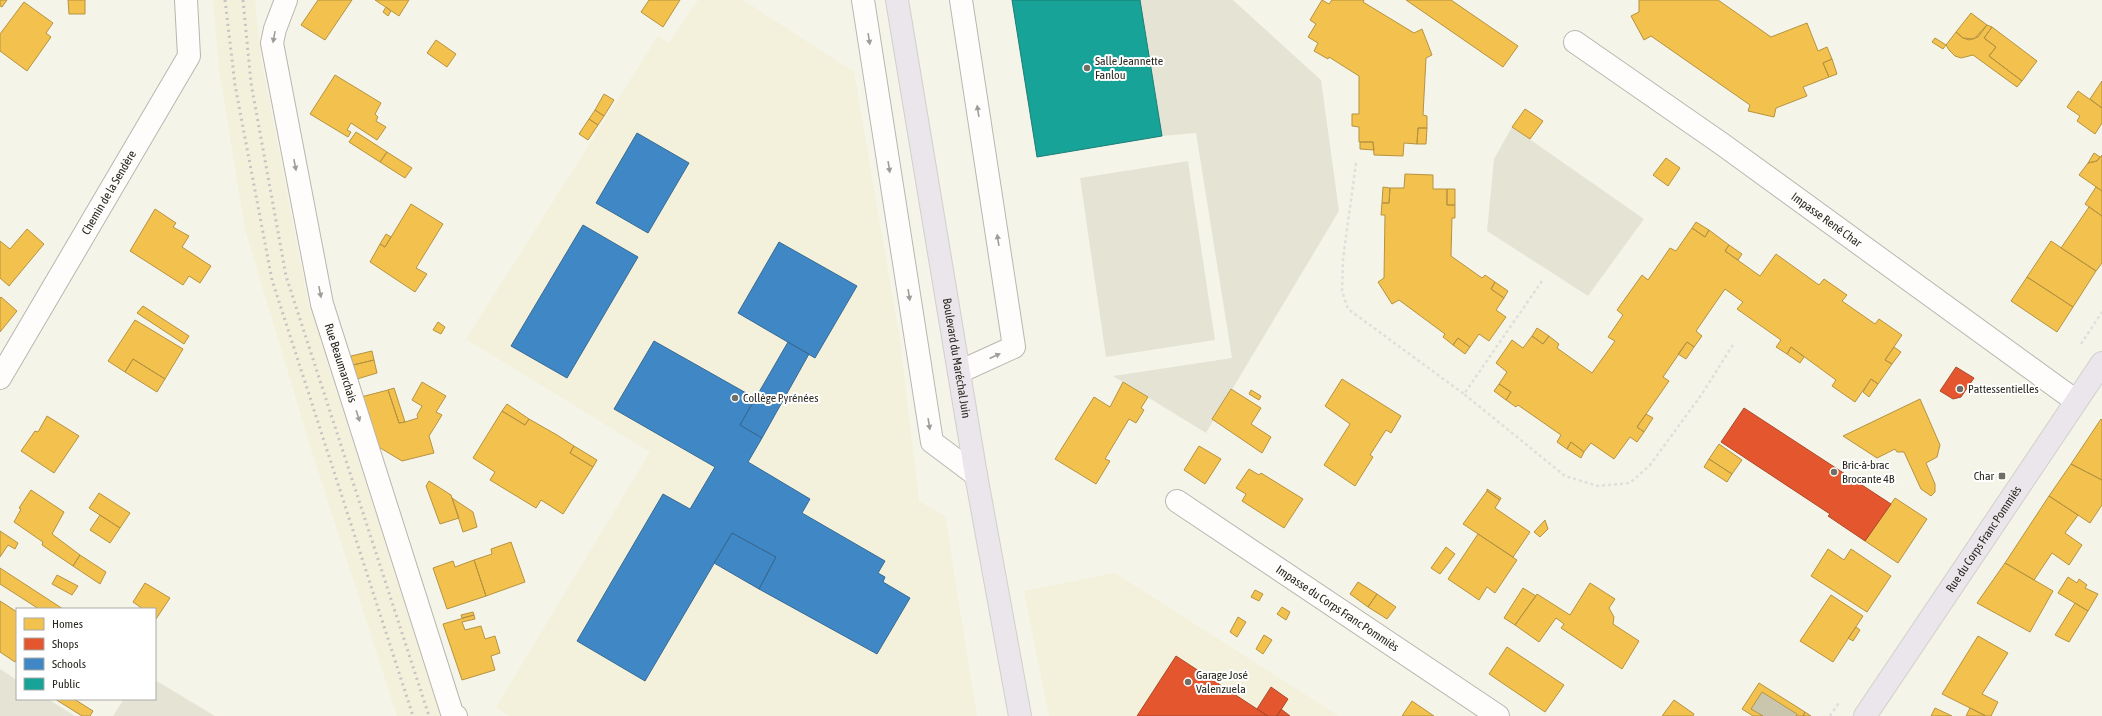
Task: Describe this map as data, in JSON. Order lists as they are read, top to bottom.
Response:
{
  "streets": {
    "main road": ["Boulevard du Maréchal Juin", "Rue du Corps Franc Pommiès"],
    "street": [
      "Chemin de la Sendère",
      "Impasse René Char",
      "Rue Beaumarchais",
      "Impasse du Corps Franc Pommiès"
    ]
  },
  "crossings": [
    ["Impasse René Char", "Rue du Corps Franc Pommiès"]
  ],
  "one_way": ["Rue Beaumarchais"],
  "places": {
    "other": [
      "Salle Jeannette Fanlou",
      "Pattessentielles",
      "Collège Pyrénées",
      "Bric-à-brac Brocante 4B",
      "Garage José Valenzuela"
    ],
    "transit": ["Char"]
  },
  "legend": [
    "Homes",
    "Shops",
    "Schools",
    "Public"
  ]
}
